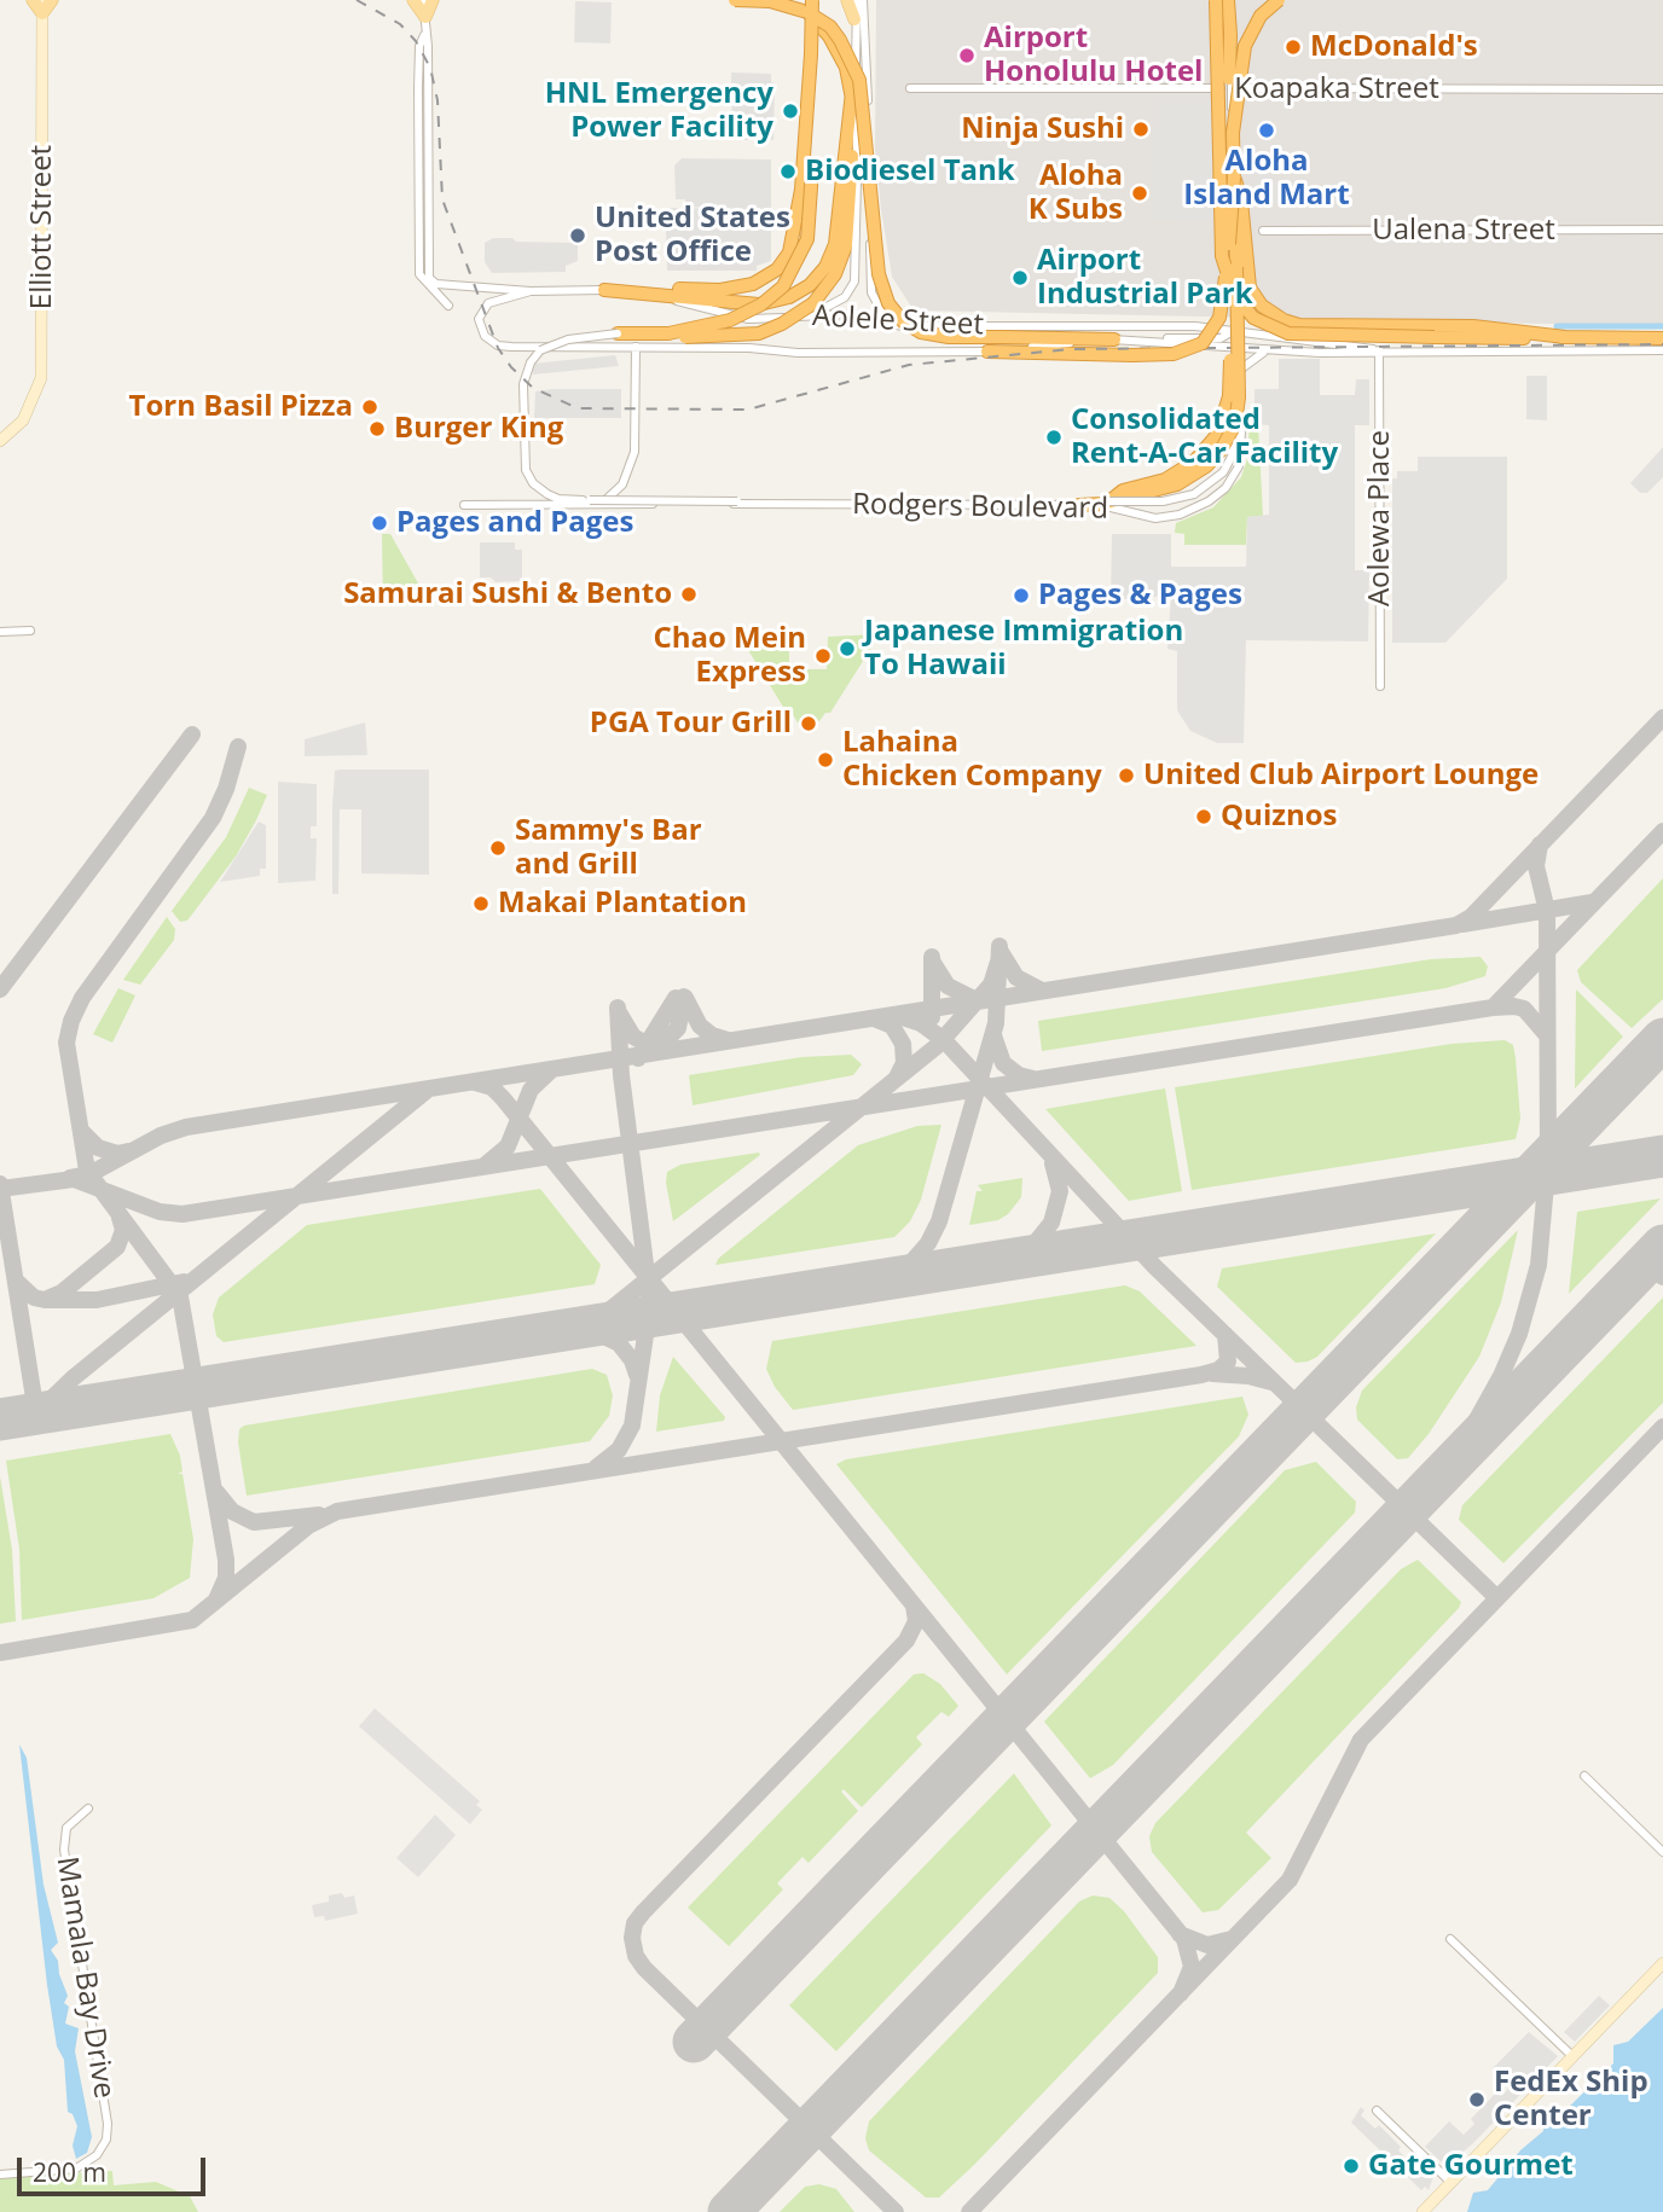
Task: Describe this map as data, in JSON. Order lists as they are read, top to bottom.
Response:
{
  "streets": {
    "street": [
      "Koapaka Street",
      "Elliott Street",
      "Ualena Street",
      "Aolele Street",
      "Rodgers Boulevard",
      "Aolewa Place",
      "Mamala Bay Drive"
    ]
  },
  "crossings": [
    ["Koapaka Street", "Rodgers Boulevard"],
    ["Aolele Street", "Rodgers Boulevard"],
    ["Aolele Street", "Aolewa Place"]
  ],
  "places": [
    "McDonald's",
    "Airport Honolulu Hotel",
    "HNL Emergency Power Facility",
    "Ninja Sushi",
    "Aloha Island Mart",
    "Biodiesel Tank",
    "Aloha K Subs",
    "United States Post Office",
    "Airport Industrial Park",
    "Torn Basil Pizza",
    "Burger King",
    "Consolidated Rent-A-Car Facility",
    "Pages and Pages",
    "Samurai Sushi & Bento",
    "Pages & Pages",
    "Japanese Immigration To Hawaii",
    "Chao Mein Express",
    "PGA Tour Grill",
    "Lahaina Chicken Company",
    "United Club Airport Lounge",
    "Quiznos",
    "Sammy's Bar and Grill",
    "Makai Plantation",
    "FedEx Ship Center",
    "Gate Gourmet"
  ],
  "scale_bar": "200 m"
}
